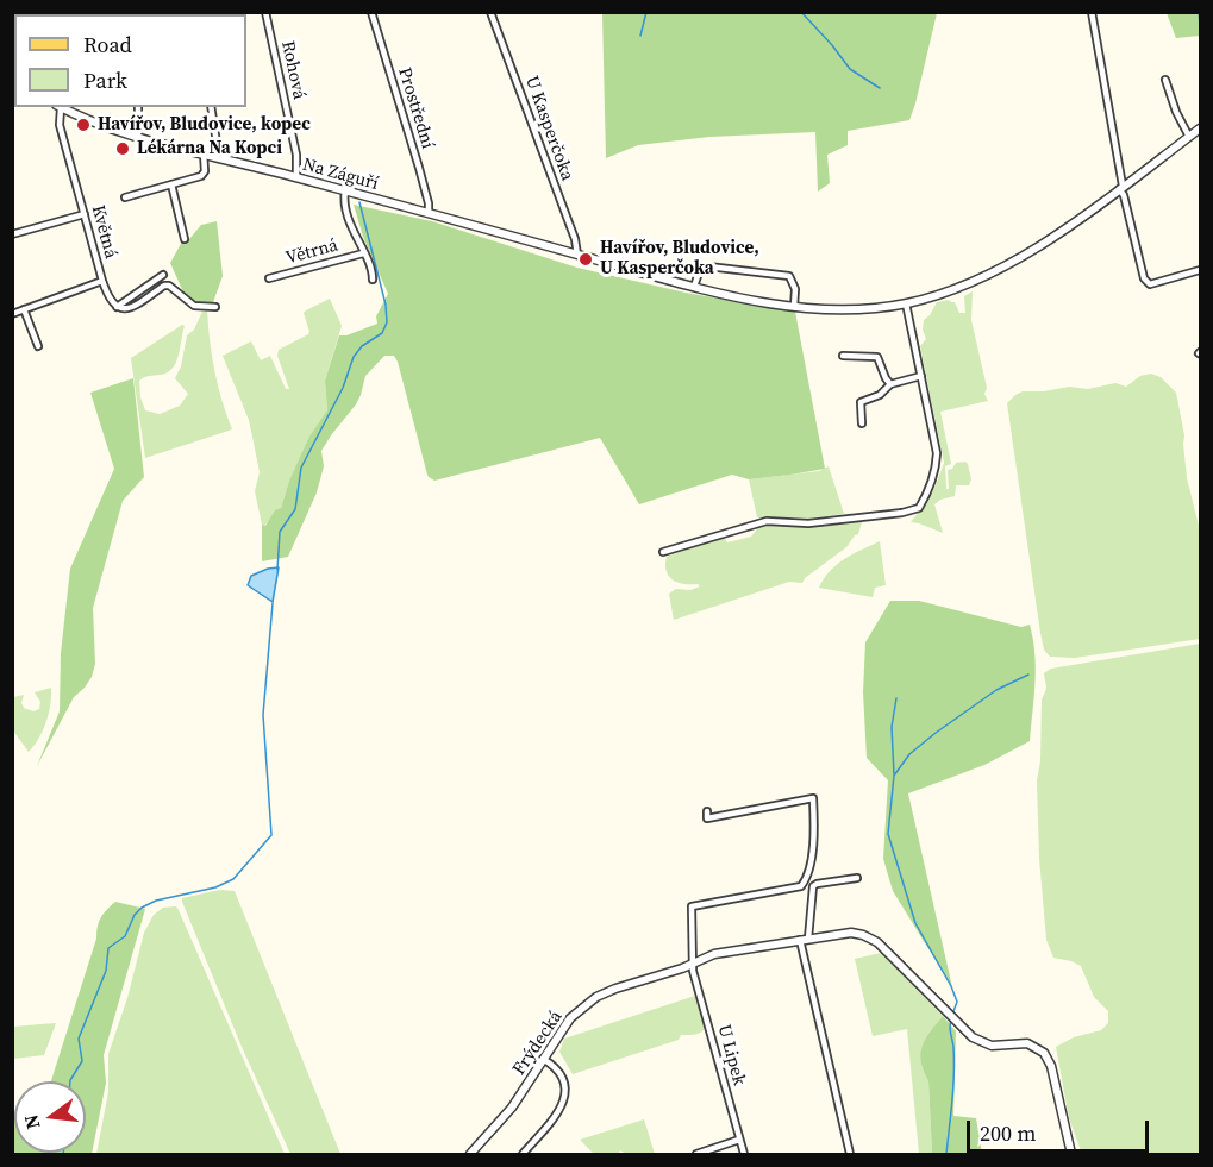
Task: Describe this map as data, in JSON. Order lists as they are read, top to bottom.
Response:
{
  "streets": {
    "street": [
      "Rohová",
      "Prostřední",
      "U Kasperčoka",
      "Na Záguří",
      "Květná",
      "Větrná",
      "Frýdecká",
      "U Lipek"
    ]
  },
  "crossings": [
    ["Rohová", "Na Záguří"],
    ["Prostřední", "Na Záguří"],
    ["U Kasperčoka", "Na Záguří"],
    ["Na Záguří", "Květná"],
    ["Na Záguří", "Větrná"],
    ["Frýdecká", "U Lipek"]
  ],
  "places": ["Havířov, Bludovice, kopec", "Lékárna Na Kopci", "Havířov, Bludovice, U Kasperčoka"],
  "legend": ["Road", "Park"],
  "scale_bar": "200 m",
  "north": "left"
}
